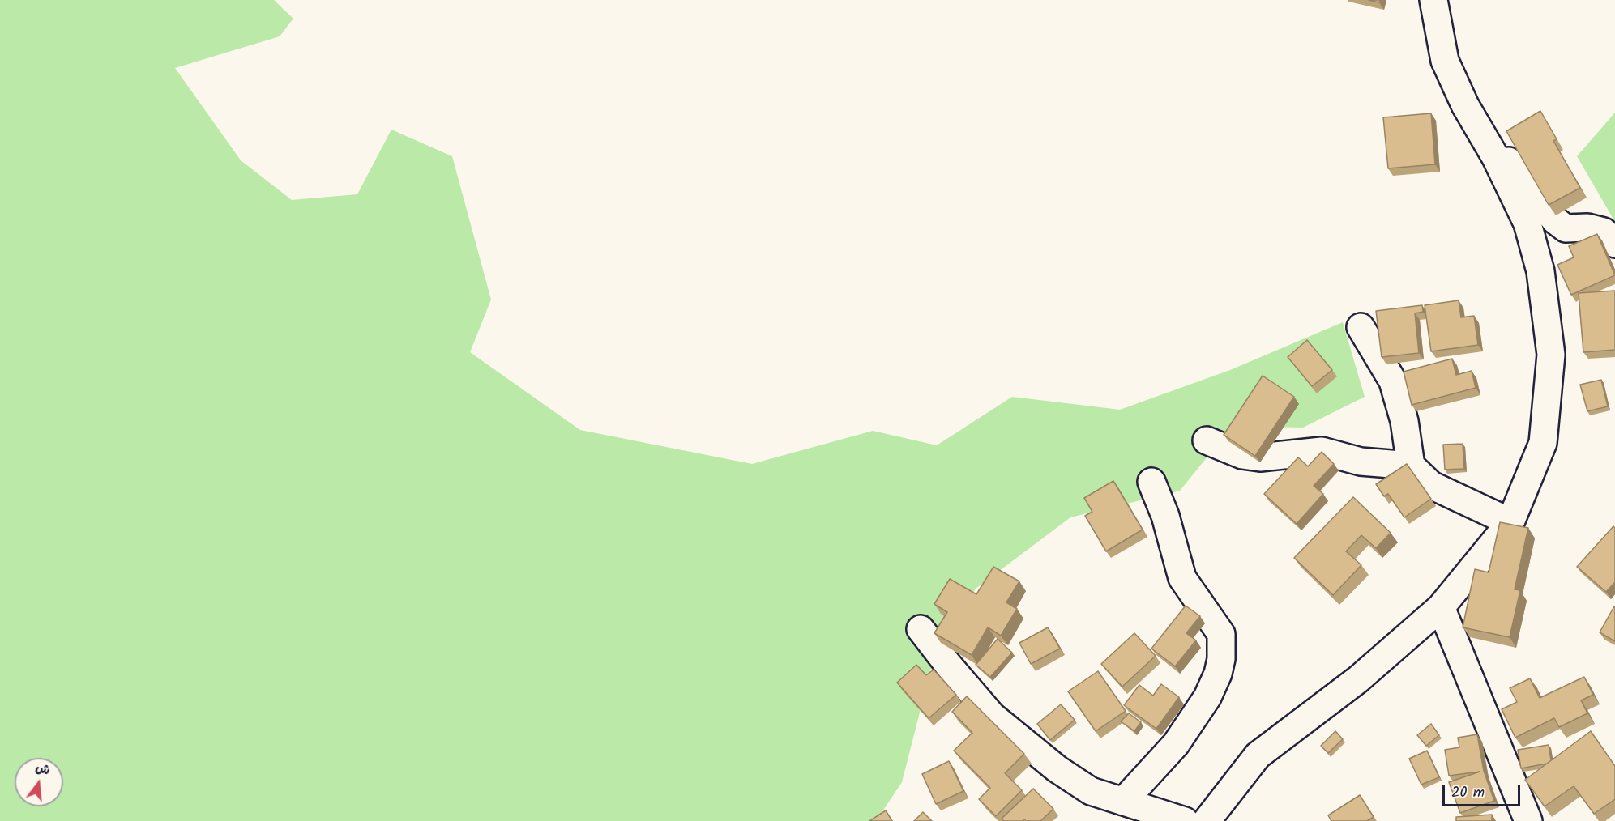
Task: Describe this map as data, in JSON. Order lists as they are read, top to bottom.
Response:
{
  "scale_bar": "20 m",
  "north": "top"
}
